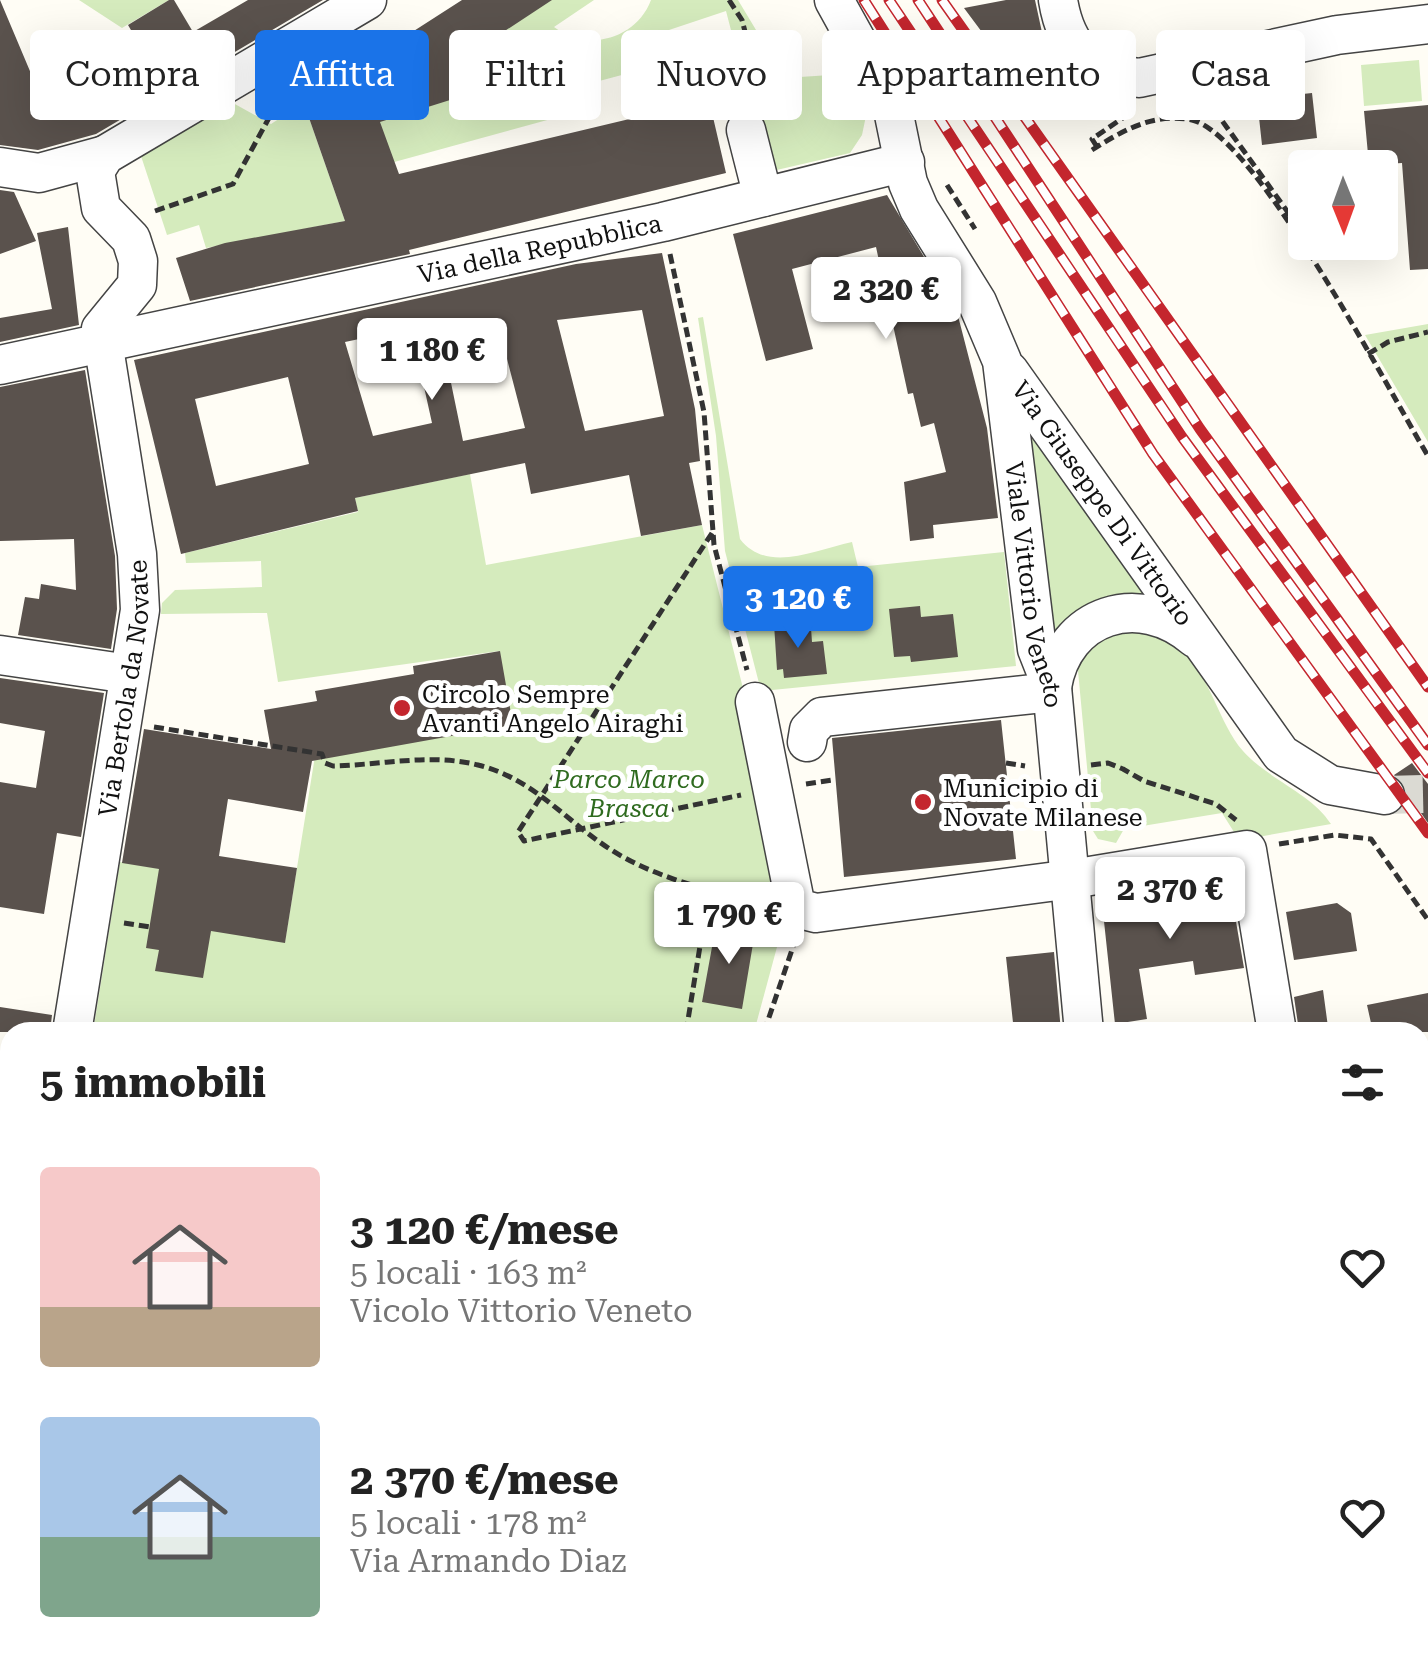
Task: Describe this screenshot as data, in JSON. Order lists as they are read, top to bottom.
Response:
{
  "streets": {
    "street": [
      "Via della Repubblica",
      "Via Giuseppe Di Vittorio",
      "Viale Vittorio Veneto",
      "Via Bertola da Novate"
    ]
  },
  "crossings": [
    ["Via della Repubblica", "Viale Vittorio Veneto"],
    ["Via della Repubblica", "Via Bertola da Novate"],
    ["Via Giuseppe Di Vittorio", "Viale Vittorio Veneto"]
  ],
  "parks": ["Parco Marco Brasca"],
  "places": ["Circolo Sempre Avanti Angelo Airaghi", "Municipio di Novate Milanese"],
  "north": "bottom",
  "page": {
    "chip": [
      "Compra",
      "Affitta",
      "Filtri",
      "Nuovo",
      "Appartamento",
      "Casa"
    ],
    "price": [
      "2 320 €",
      "1 180 €",
      "3 120 €",
      "2 370 €",
      "1 790 €"
    ],
    "heading": "5 immobili",
    "list": [
      {
        "name": "3 120 €/mese",
        "note": "5 locali · 163 m² · Vicolo Vittorio Veneto"
      },
      {
        "name": "2 370 €/mese",
        "note": "5 locali · 178 m² · Via Armando Diaz"
      }
    ]
  }
}
